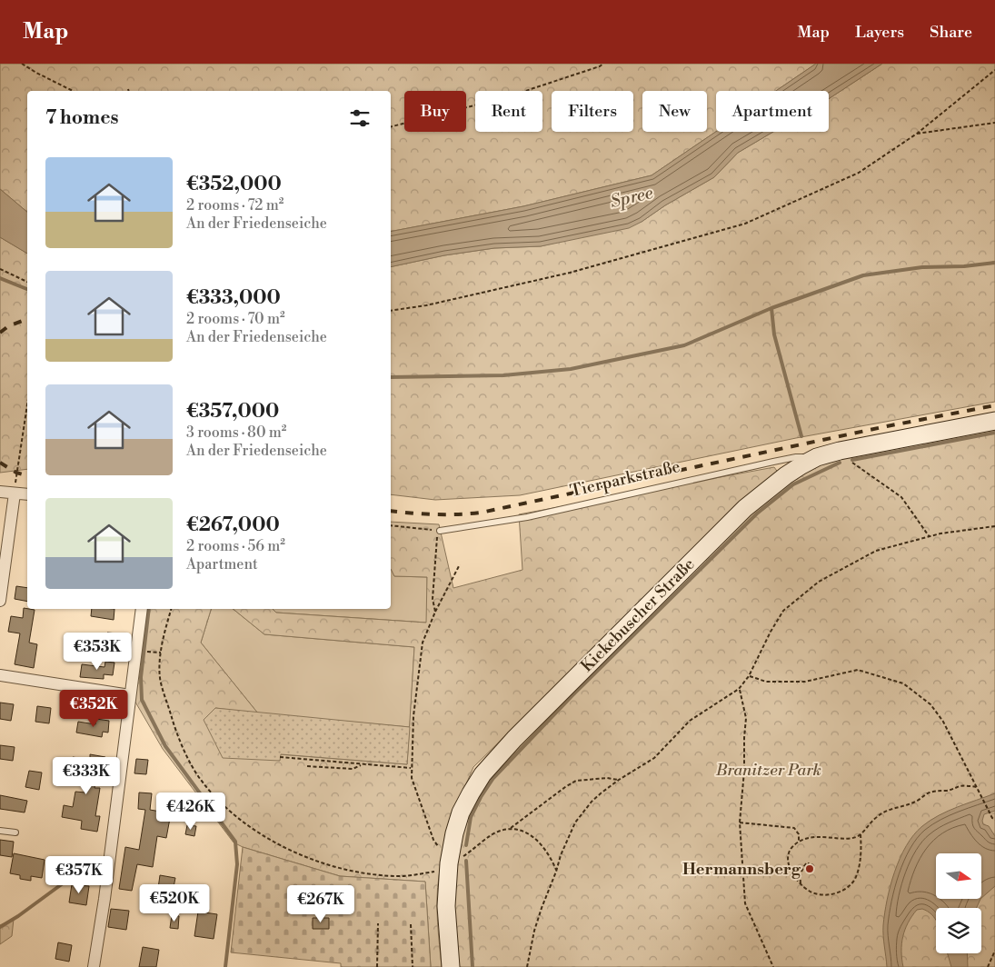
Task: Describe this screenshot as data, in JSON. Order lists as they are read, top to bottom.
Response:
{
  "streets": {
    "street": ["Kiekebuscher Straße"],
    "lane": ["Tierparkstraße"]
  },
  "crossings": [
    ["Tierparkstraße", "Kiekebuscher Straße"]
  ],
  "water": ["Spree"],
  "parks": ["Branitzer Park"],
  "places": ["Hermannsberg"],
  "north": "right",
  "page": {
    "header": "Map",
    "nav": ["Map", "Layers", "Share"],
    "chip": [
      "Buy",
      "Rent",
      "Filters",
      "New",
      "Apartment"
    ],
    "heading": "7 homes",
    "list": [
      {
        "name": "€352,000",
        "note": "2 rooms · 72 m² · An der Friedenseiche"
      },
      {
        "name": "€333,000",
        "note": "2 rooms · 70 m² · An der Friedenseiche"
      },
      {
        "name": "€357,000",
        "note": "3 rooms · 80 m² · An der Friedenseiche"
      },
      {
        "name": "€267,000",
        "note": "2 rooms · 56 m² · Apartment"
      }
    ],
    "price": [
      "€353K",
      "€352K",
      "€333K",
      "€426K",
      "€357K",
      "€520K",
      "€267K"
    ]
  }
}
